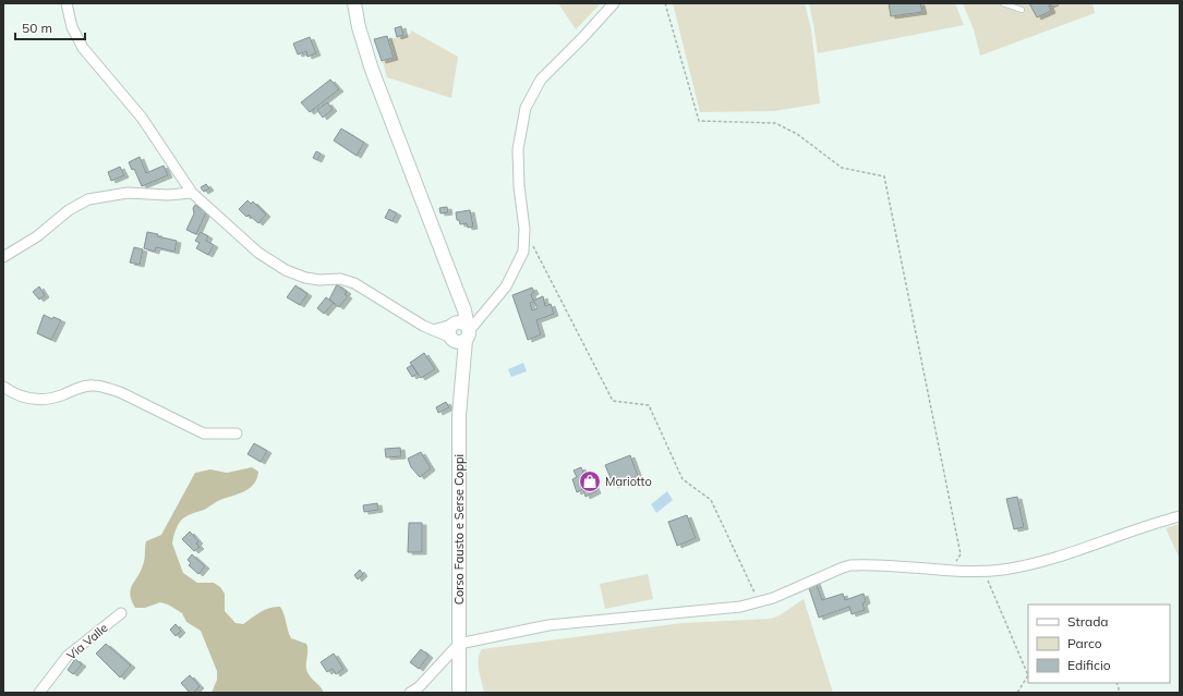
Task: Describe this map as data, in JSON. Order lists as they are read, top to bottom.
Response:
{
  "streets": {
    "street": ["Corso Fausto e Serse Coppi", "Via Valle"]
  },
  "places": {
    "shop": ["Mariotto"]
  },
  "legend": ["Strada", "Parco", "Edificio"],
  "scale_bar": "50 m"
}
